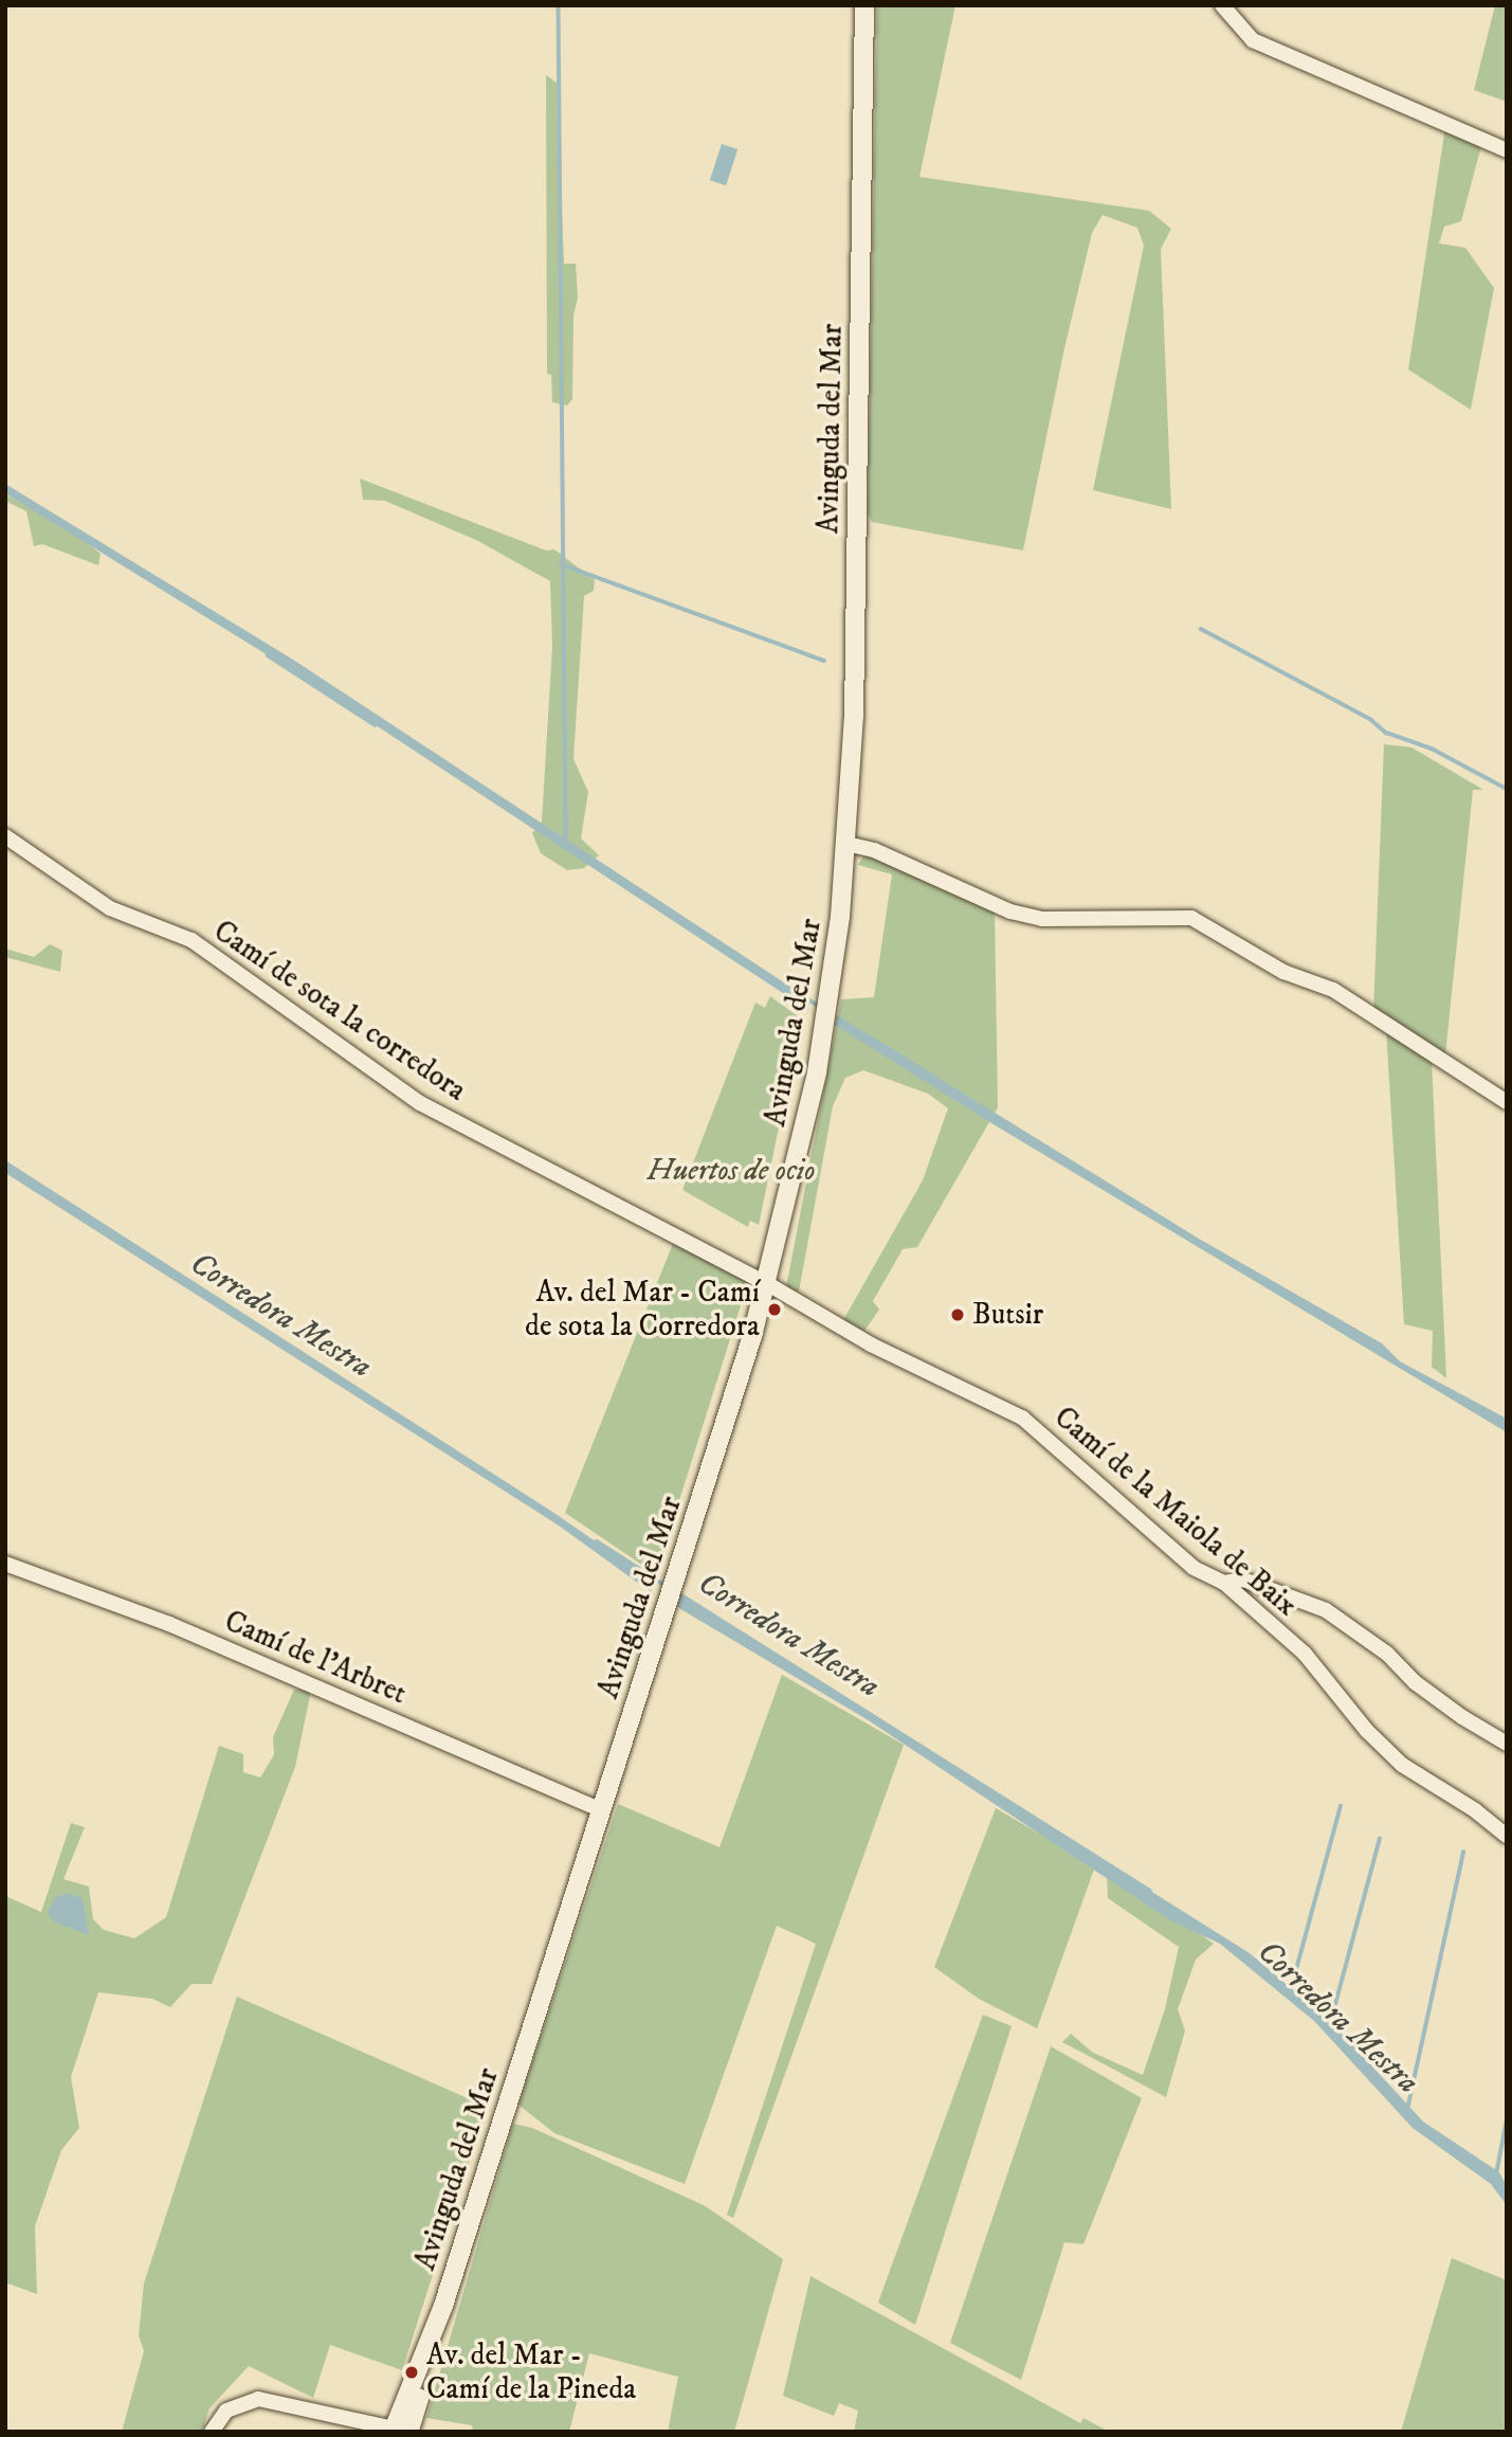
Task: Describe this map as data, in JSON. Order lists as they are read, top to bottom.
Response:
{
  "streets": {
    "street": [
      "Avinguda del Mar",
      "Camí de sota la corredora",
      "Camí de la Maiola de Baix",
      "Camí de l'Arbret"
    ]
  },
  "crossings": [
    ["Avinguda del Mar", "Camí de sota la corredora"],
    ["Avinguda del Mar", "Camí de la Maiola de Baix"],
    ["Avinguda del Mar", "Camí de l'Arbret"],
    ["Camí de sota la corredora", "Camí de la Maiola de Baix"]
  ],
  "water": ["Corredora Mestra"],
  "parks": ["Huertos de ocio"],
  "places": ["Av. del Mar - Camí de sota la Corredora", "Butsir", "Av. del Mar - Camí de la Pineda"]
}
